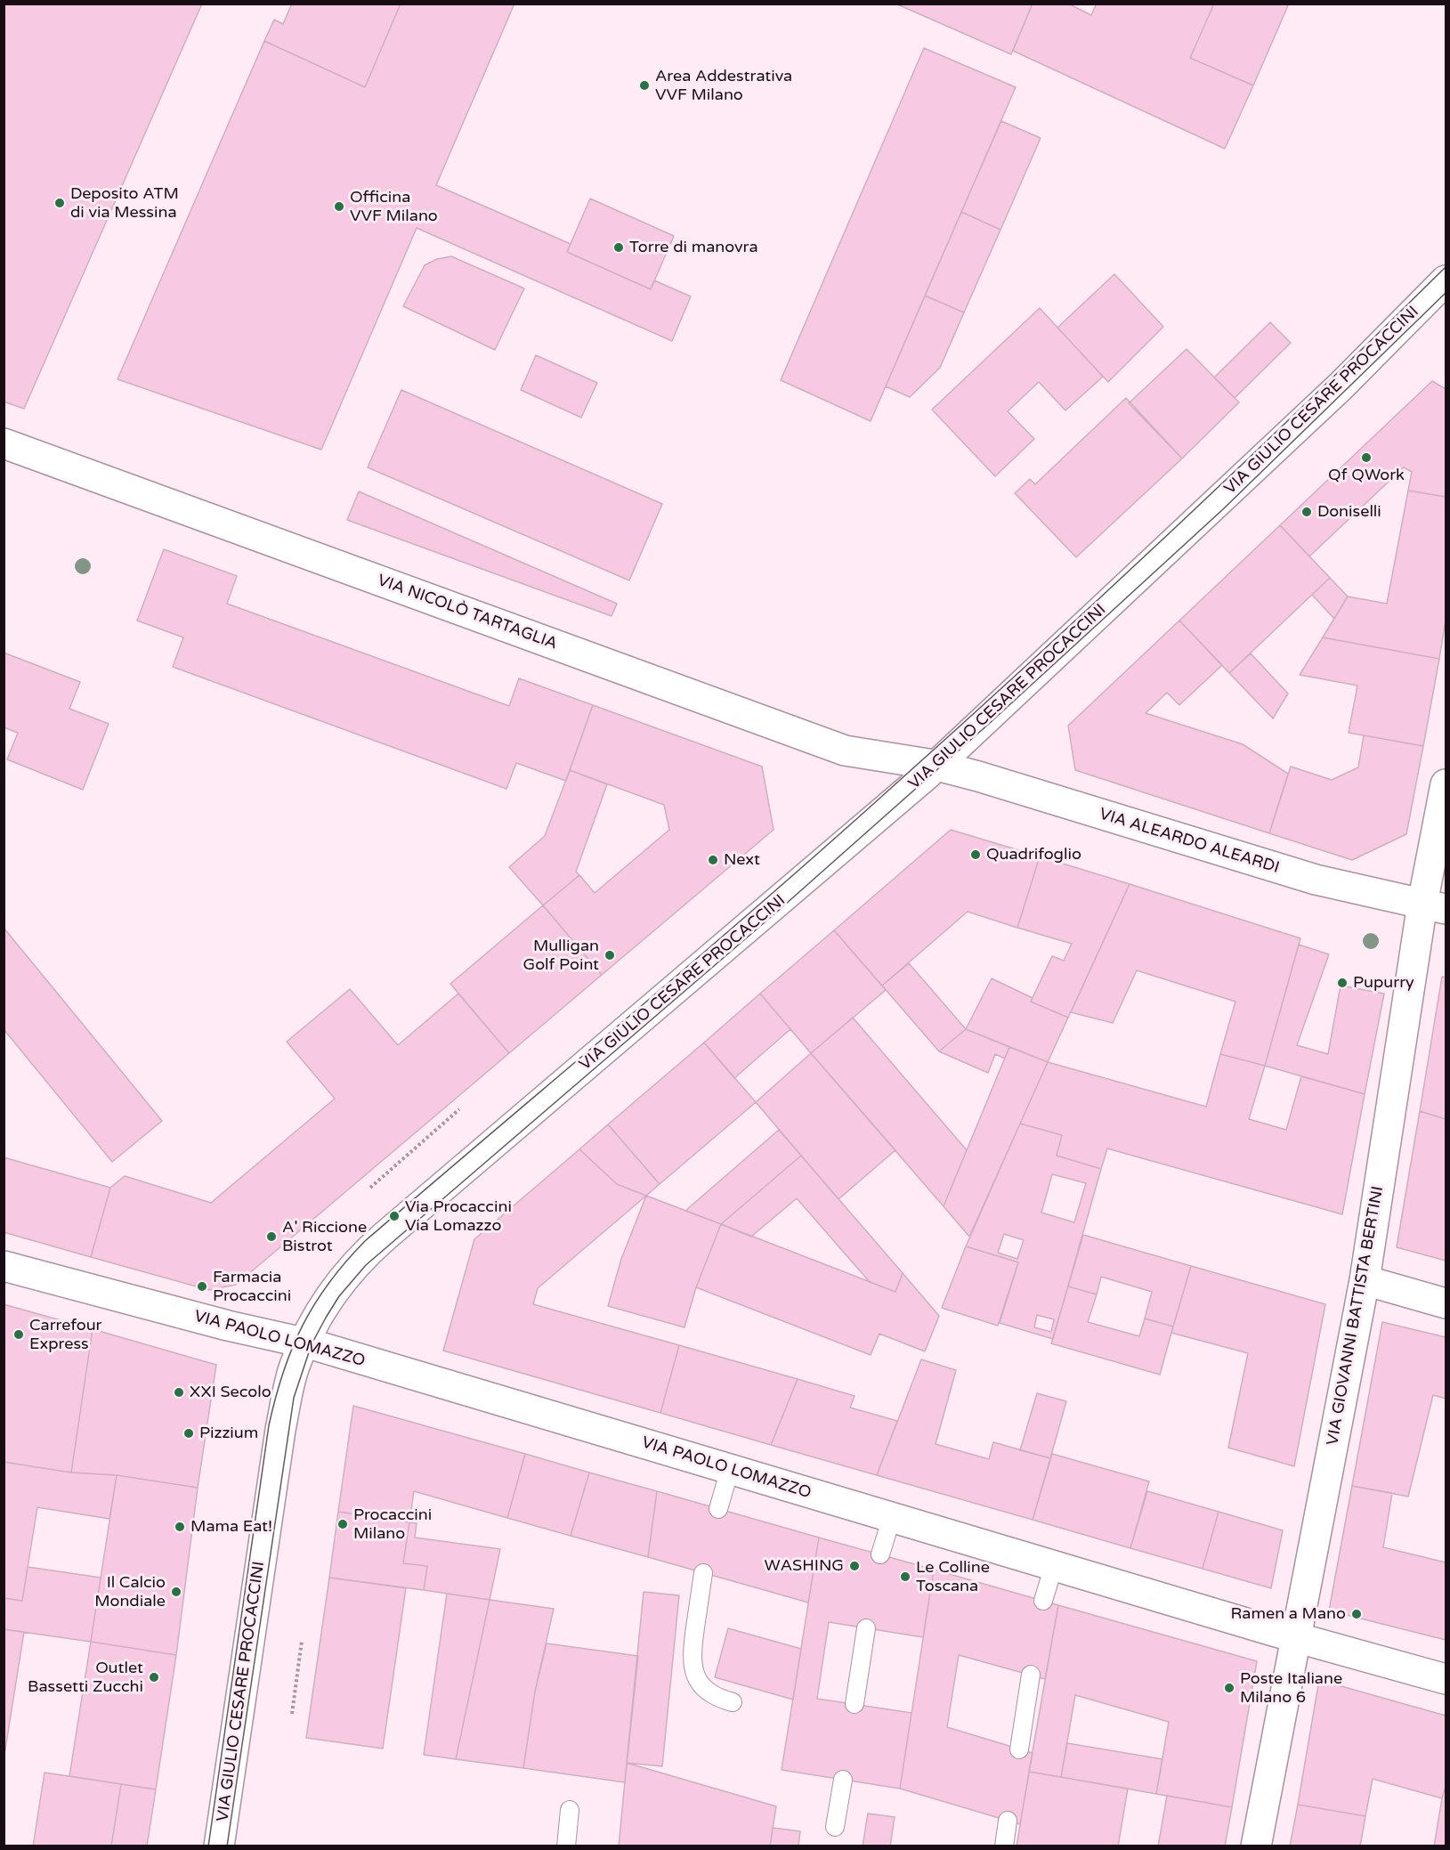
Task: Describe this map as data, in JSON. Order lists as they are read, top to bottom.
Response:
{
  "streets": {
    "street": [
      "VIA GIULIO CESARE PROCACCINI",
      "VIA NICOLÒ TARTAGLIA",
      "VIA ALEARDO ALEARDI",
      "VIA GIOVANNI BATTISTA BERTINI",
      "VIA PAOLO LOMAZZO"
    ]
  },
  "crossings": [
    ["VIA GIULIO CESARE PROCACCINI", "VIA NICOLÒ TARTAGLIA"],
    ["VIA GIULIO CESARE PROCACCINI", "VIA ALEARDO ALEARDI"],
    ["VIA GIULIO CESARE PROCACCINI", "VIA PAOLO LOMAZZO"],
    ["VIA NICOLÒ TARTAGLIA", "VIA ALEARDO ALEARDI"],
    ["VIA ALEARDO ALEARDI", "VIA GIOVANNI BATTISTA BERTINI"],
    ["VIA GIOVANNI BATTISTA BERTINI", "VIA PAOLO LOMAZZO"]
  ],
  "places": [
    "Area Addestrativa VVF Milano",
    "Deposito ATM di via Messina",
    "Officina VVF Milano",
    "Torre di manovra",
    "Qf QWork",
    "Doniselli",
    "Quadrifoglio",
    "Next",
    "Mulligan Golf Point",
    "Pupurry",
    "Via Procaccini Via Lomazzo",
    "A' Riccione Bistrot",
    "Farmacia Procaccini",
    "Carrefour Express",
    "XXI Secolo",
    "Pizzium",
    "Procaccini Milano",
    "Mama Eat!",
    "WASHING",
    "Le Colline Toscana",
    "Il Calcio Mondiale",
    "Ramen a Mano",
    "Outlet Bassetti Zucchi",
    "Poste Italiane Milano 6"
  ]
}
